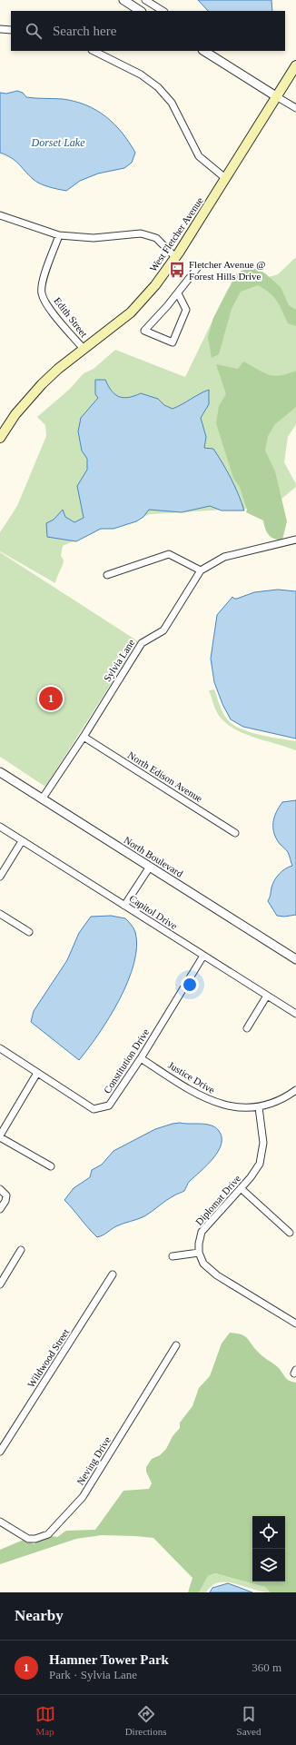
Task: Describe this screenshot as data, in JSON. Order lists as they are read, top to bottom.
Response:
{
  "streets": {
    "main road": ["West Fletcher Avenue"],
    "street": [
      "Edith Street",
      "Sylvia Lane",
      "North Edison Avenue",
      "North Boulevard",
      "Capitol Drive",
      "Constitution Drive",
      "Justice Drive",
      "Diplomat Drive",
      "Wildwood Street",
      "Neving Drive"
    ]
  },
  "crossings": [
    ["West Fletcher Avenue", "Edith Street"],
    ["Sylvia Lane", "North Edison Avenue"],
    ["Sylvia Lane", "North Boulevard"],
    ["Capitol Drive", "Constitution Drive"],
    ["Constitution Drive", "Justice Drive"],
    ["Justice Drive", "Diplomat Drive"]
  ],
  "water": ["Dorset Lake"],
  "places": {
    "bus stop": ["Fletcher Avenue @ Forest Hills Drive"]
  },
  "page": {
    "search": "Search here",
    "pins": "1",
    "heading": "Nearby",
    "list": [
      {
        "mark": "1",
        "name": "Hamner Tower Park",
        "note": "Park · Sylvia Lane",
        "value": "360 m"
      }
    ],
    "nav": ["Map", "Directions", "Saved"]
  }
}
